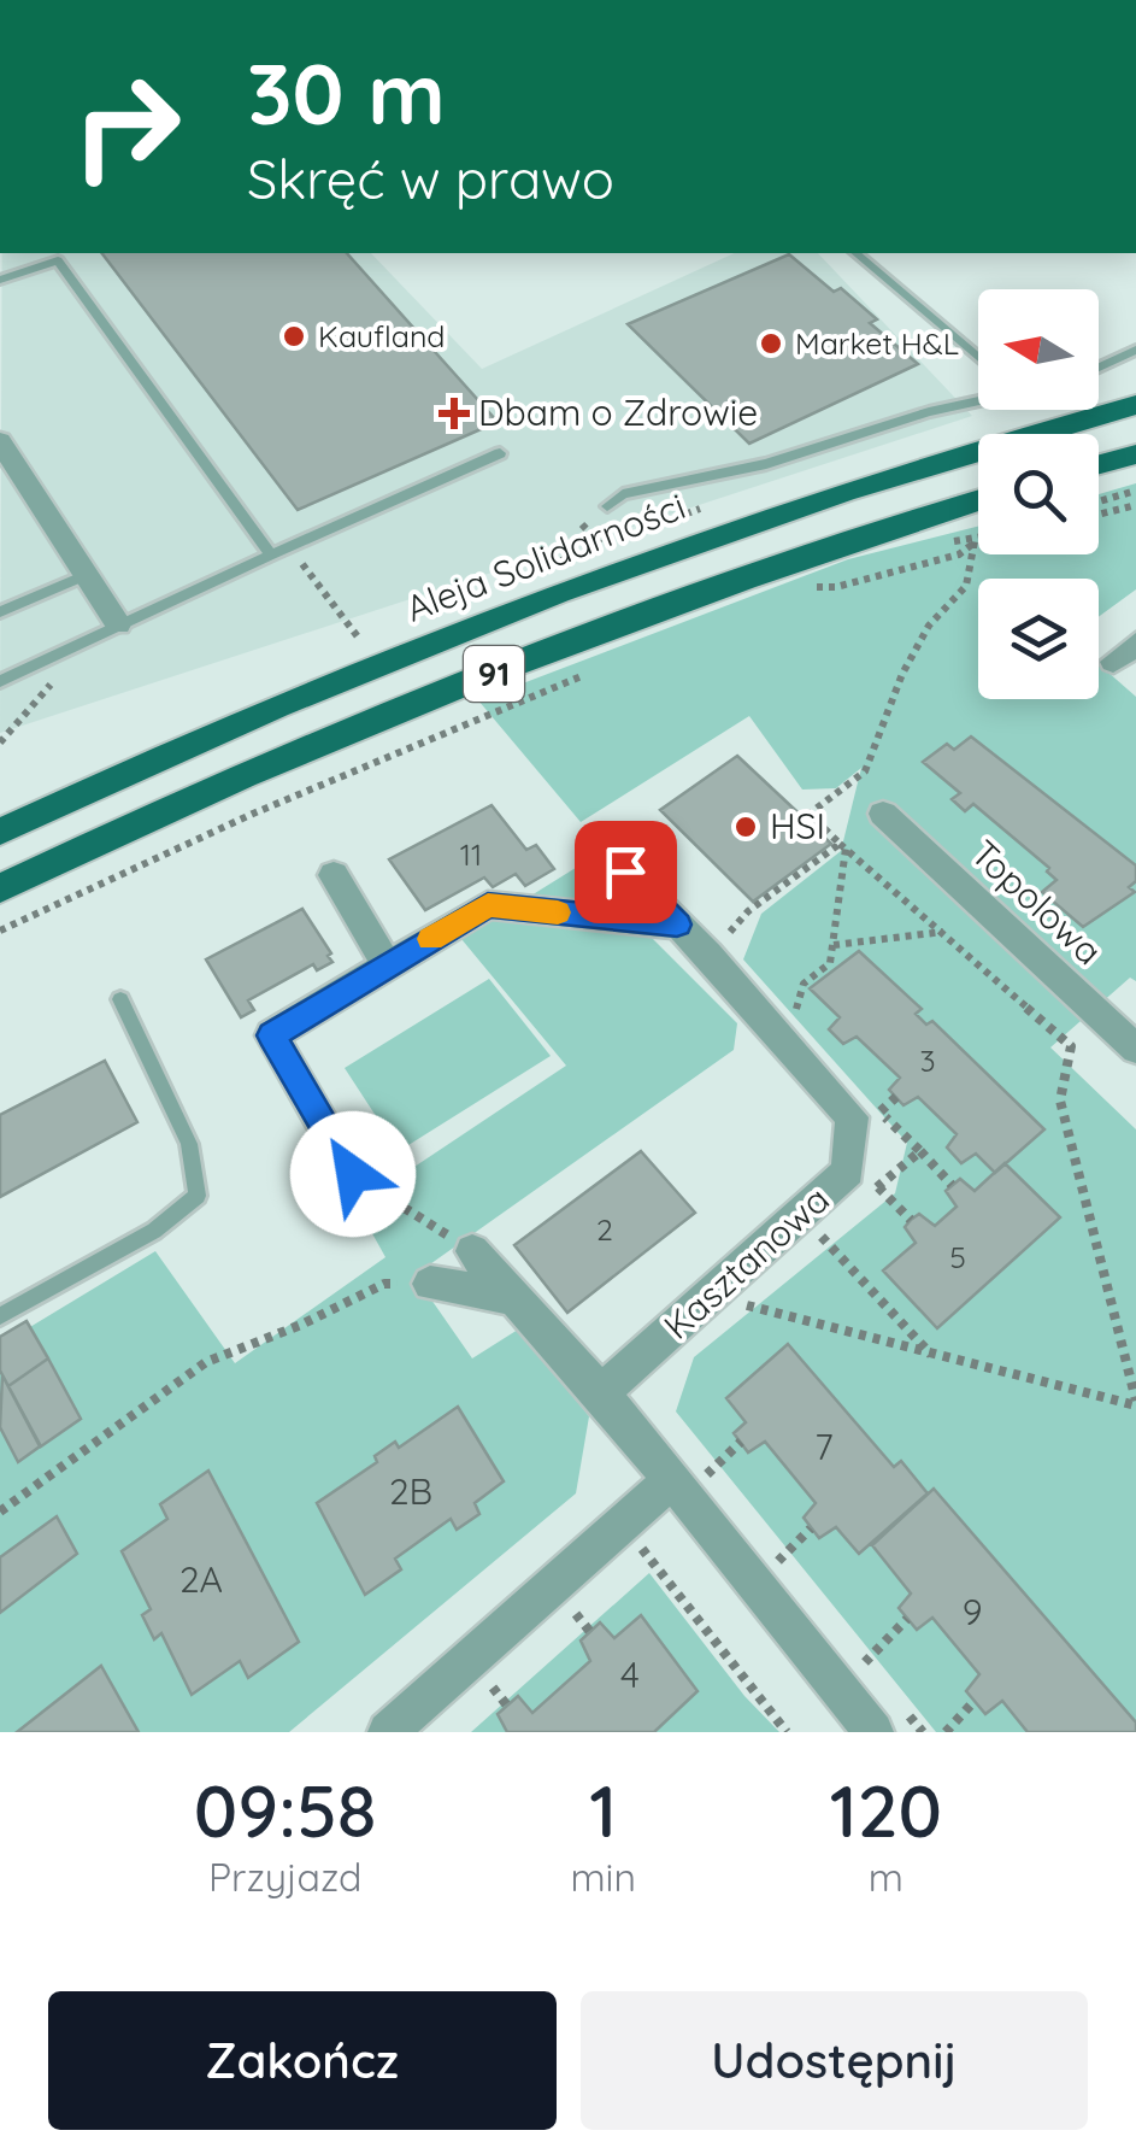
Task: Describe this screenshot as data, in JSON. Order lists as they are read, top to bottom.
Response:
{
  "streets": {
    "main road": ["Aleja Solidarności", "91"],
    "street": ["Topolowa", "Kasztanowa"]
  },
  "places": {
    "other": ["Kaufland", "Market H&L", "HSI"],
    "health": ["Dbam o Zdrowie"]
  },
  "house_numbers": [
    "11",
    "3",
    "2",
    "5",
    "7",
    "2B",
    "2A",
    "9",
    "4"
  ],
  "north": "left",
  "page": {
    "turn": ["30 m", "Skręć w prawo"],
    "eta": [
      "09:58",
      "Przyjazd",
      "1",
      "min",
      "120",
      "m"
    ],
    "buttons": ["Zakończ", "Udostępnij"]
  }
}
